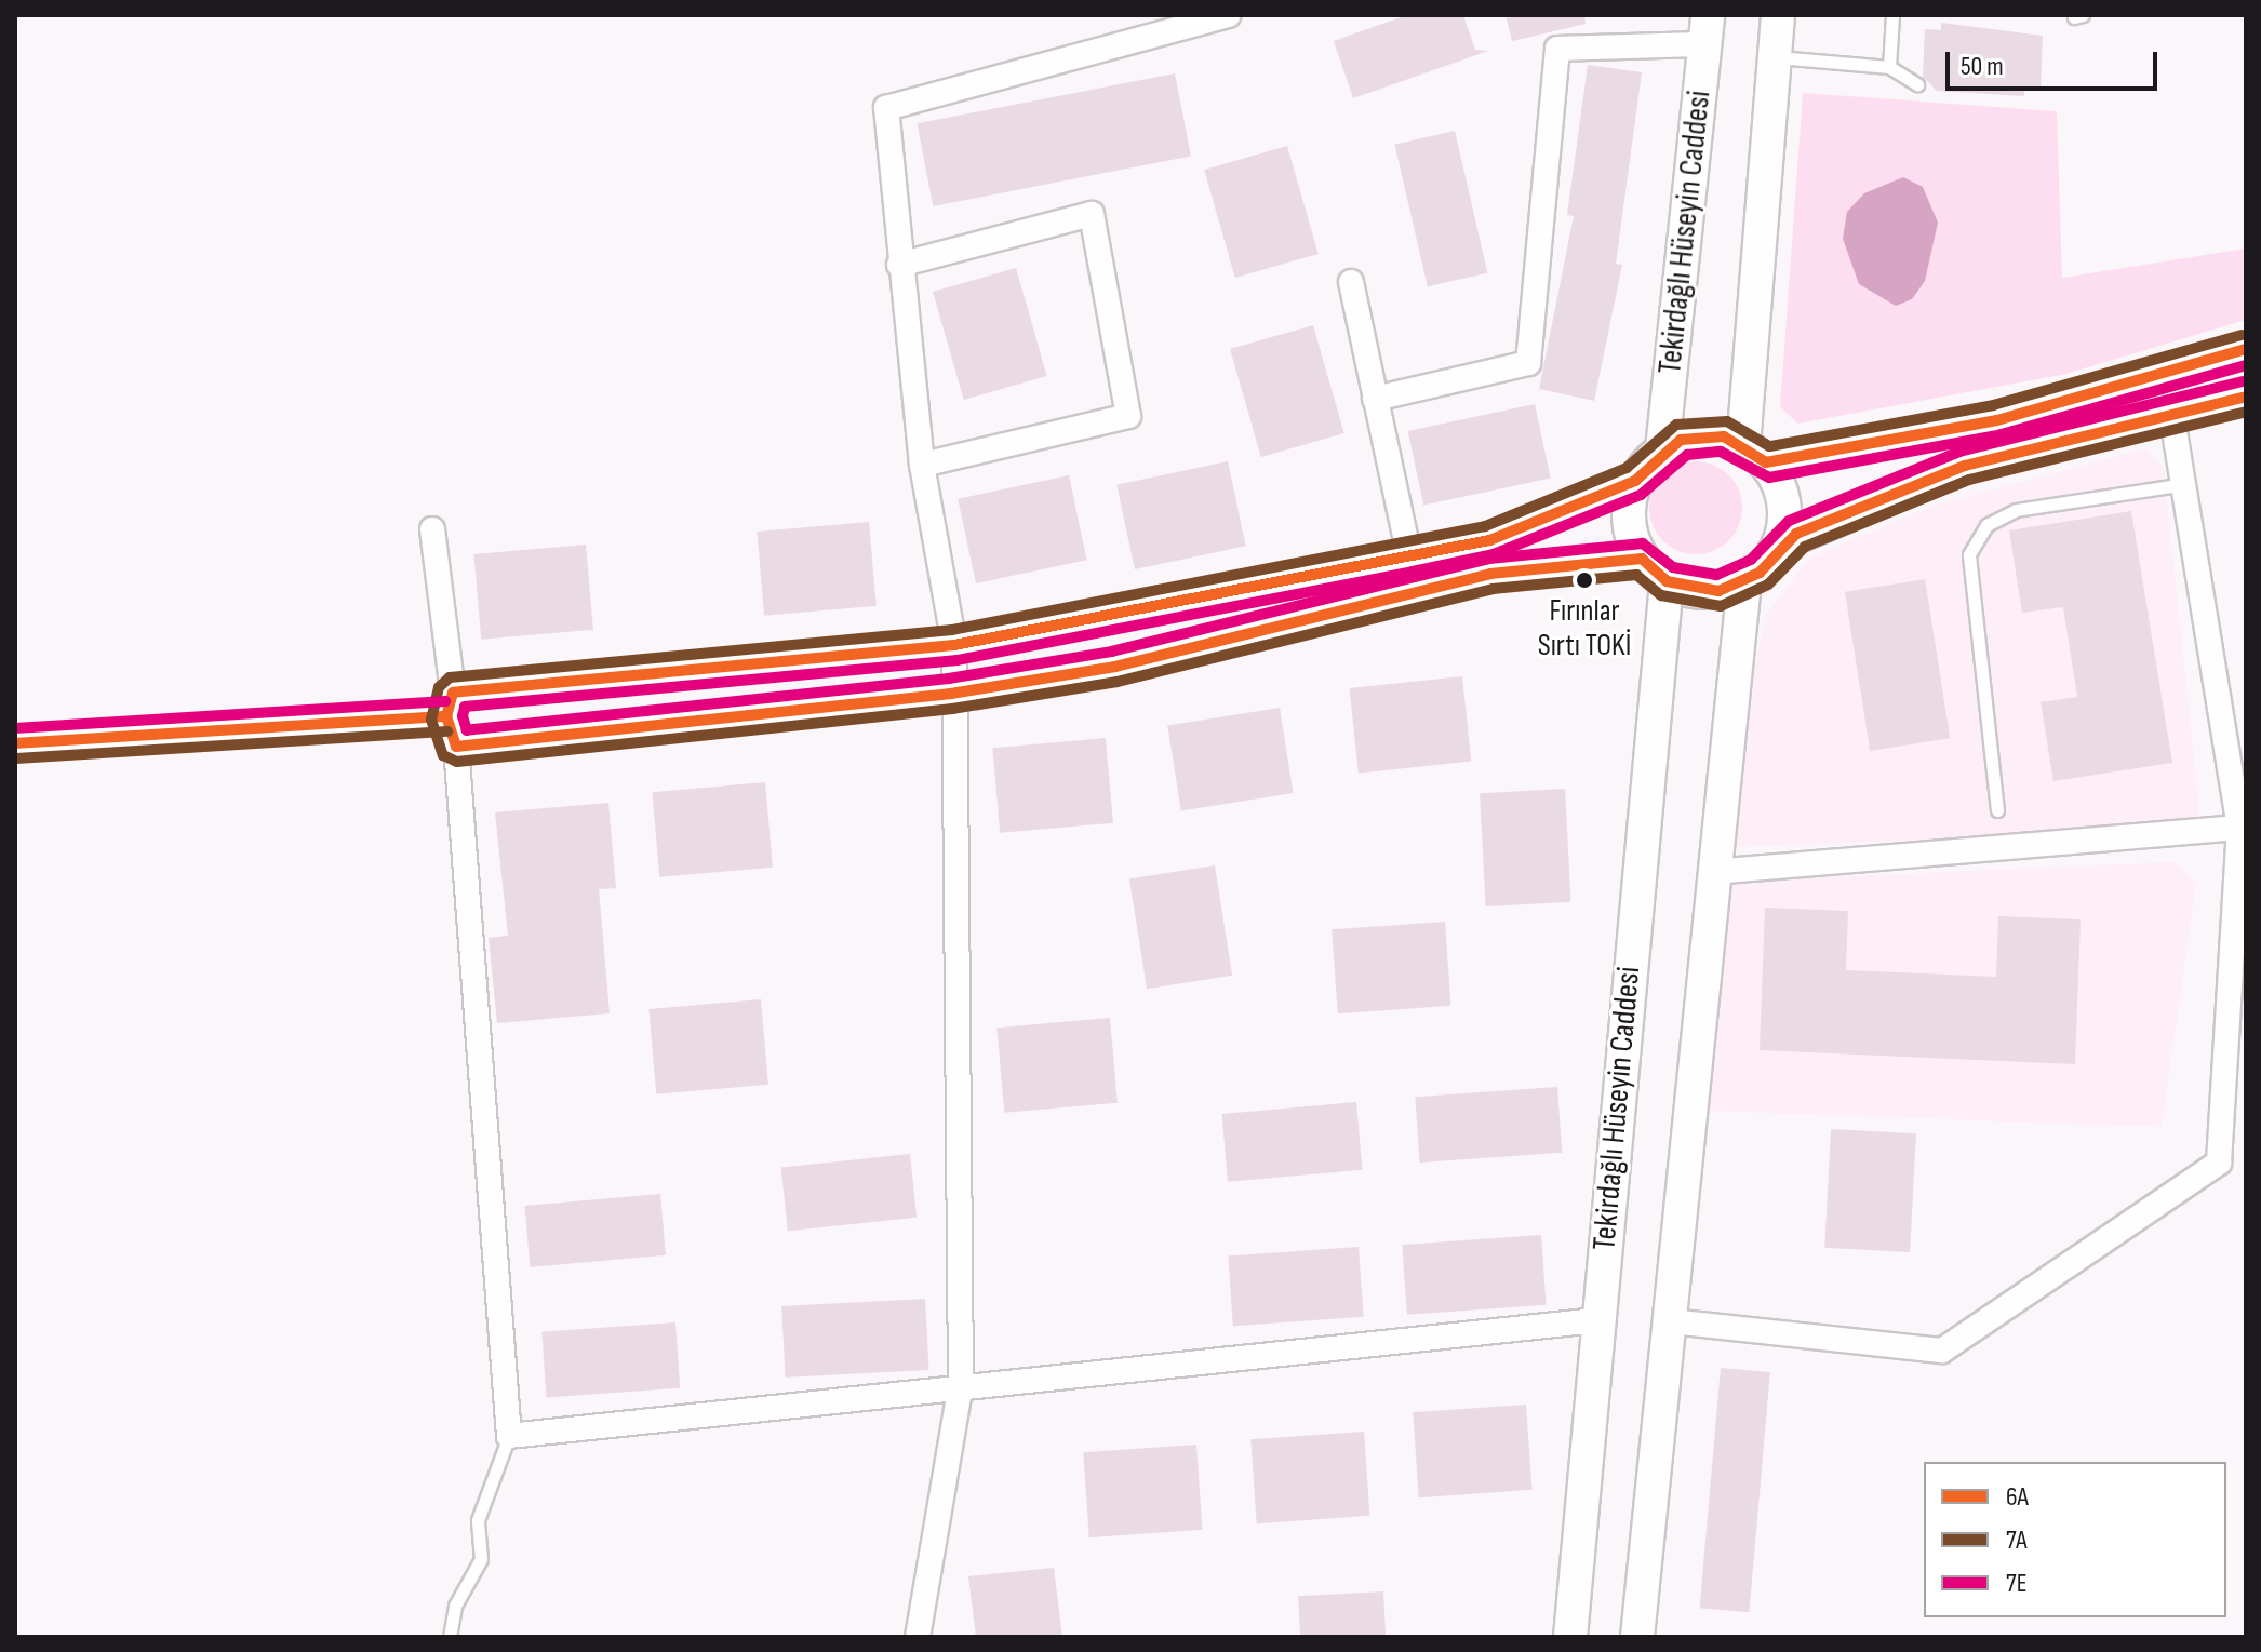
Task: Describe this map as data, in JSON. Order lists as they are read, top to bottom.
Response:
{
  "streets": {
    "main road": ["Tekirdağlı Hüseyin Caddesi"]
  },
  "places": ["Fırınlar Sırtı TOKİ"],
  "lines": ["transit line 7A", "transit line 6A", "transit line 7E"],
  "legend": ["6A", "7A", "7E"],
  "scale_bar": "50 m"
}
